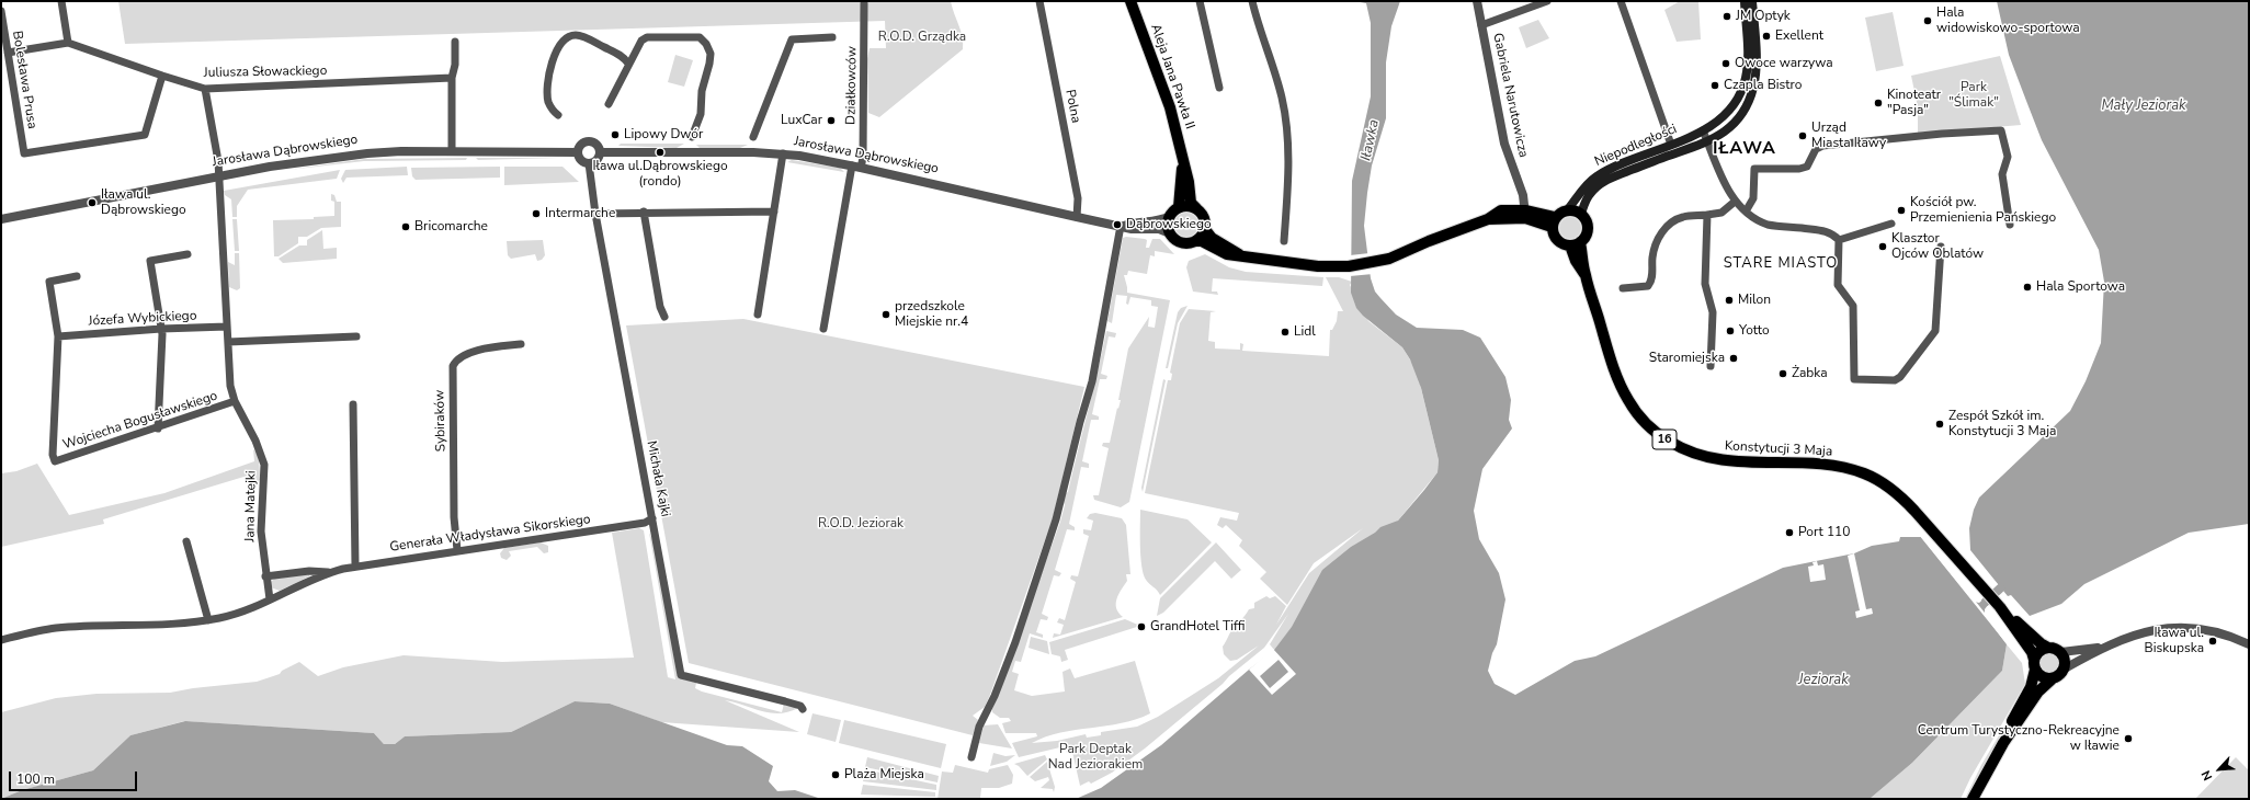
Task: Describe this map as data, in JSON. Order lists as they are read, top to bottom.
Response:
{
  "streets": {
    "main road": [
      "Aleja Jana Pawła II",
      "Niepodległości",
      "16",
      "Konstytucji 3 Maja"
    ],
    "street": [
      "Juliusza Słowackiego",
      "Bolesława Prusa",
      "Działkowców",
      "Gabriela Narutowicza",
      "Polna",
      "Jarosława Dąbrowskiego",
      "Józefa Wybickiego",
      "Wojciecha Bogusławskiego",
      "Sybiraków",
      "Michała Kajki",
      "Jana Matejki",
      "Generała Władysława Sikorskiego"
    ]
  },
  "crossings": [
    ["Juliusza Słowackiego", "Bolesława Prusa"],
    ["Juliusza Słowackiego", "Jana Matejki"],
    ["Aleja Jana Pawła II", "Jarosława Dąbrowskiego"],
    ["Działkowców", "Jarosława Dąbrowskiego"],
    ["Polna", "Jarosława Dąbrowskiego"],
    ["Niepodległości", "16"],
    ["Niepodległości", "Konstytucji 3 Maja"],
    ["Jarosława Dąbrowskiego", "Michała Kajki"],
    ["Jarosława Dąbrowskiego", "Jana Matejki"],
    ["Józefa Wybickiego", "Wojciecha Bogusławskiego"],
    ["Józefa Wybickiego", "Jana Matejki"],
    ["Wojciecha Bogusławskiego", "Jana Matejki"],
    ["Sybiraków", "Generała Władysława Sikorskiego"],
    ["16", "Konstytucji 3 Maja"],
    ["Michała Kajki", "Generała Władysława Sikorskiego"],
    ["Jana Matejki", "Generała Władysława Sikorskiego"]
  ],
  "districts": ["IŁAWA", "STARE MIASTO"],
  "water": ["Mały Jeziorak", "Iławka", "Jeziorak"],
  "parks": [
    "R.O.D. Grządka",
    "Park \"Ślimak\"",
    "R.O.D. Jeziorak",
    "Park Deptak Nad Jeziorakiem"
  ],
  "places": [
    "JM Optyk",
    "Hala widowiskowo-sportowa",
    "Exellent",
    "Owoce warzywa",
    "Czapla Bistro",
    "Kinoteatr \"Pasja\"",
    "LuxCar",
    "Lipowy Dwór",
    "Urząd Miasta Iławy",
    "Iława ul.Dąbrowskiego (rondo)",
    "Iława ul. Dąbrowskiego",
    "Kościół pw. Przemienienia Pańskiego",
    "Intermarche",
    "Dąbrowskiego",
    "Bricomarche",
    "Klasztor Ojców Oblatów",
    "Hala Sportowa",
    "Milon",
    "przedszkole Miejskie nr.4",
    "Yotto",
    "Lidl",
    "Staromiejska",
    "Żabka",
    "Zespół Szkół im. Konstytucji 3 Maja",
    "Port 110",
    "GrandHotel Tiffi",
    "Iława ul. Biskupska",
    "Centrum Turystyczno-Rekreacyjne w Iławie",
    "Plaża Miejska"
  ],
  "scale_bar": "100 m",
  "north": "bottom left"
}
